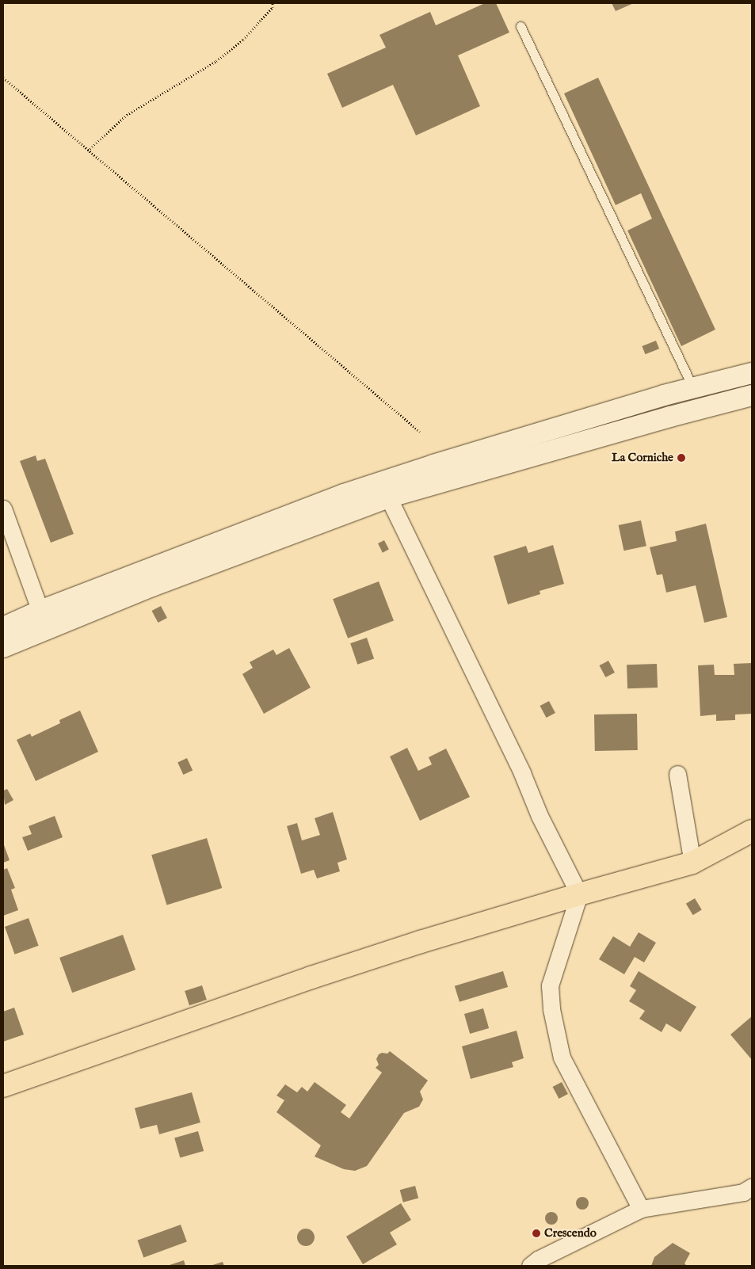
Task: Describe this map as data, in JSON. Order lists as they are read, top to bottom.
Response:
{
  "places": ["La Corniche", "Crescendo"]
}
